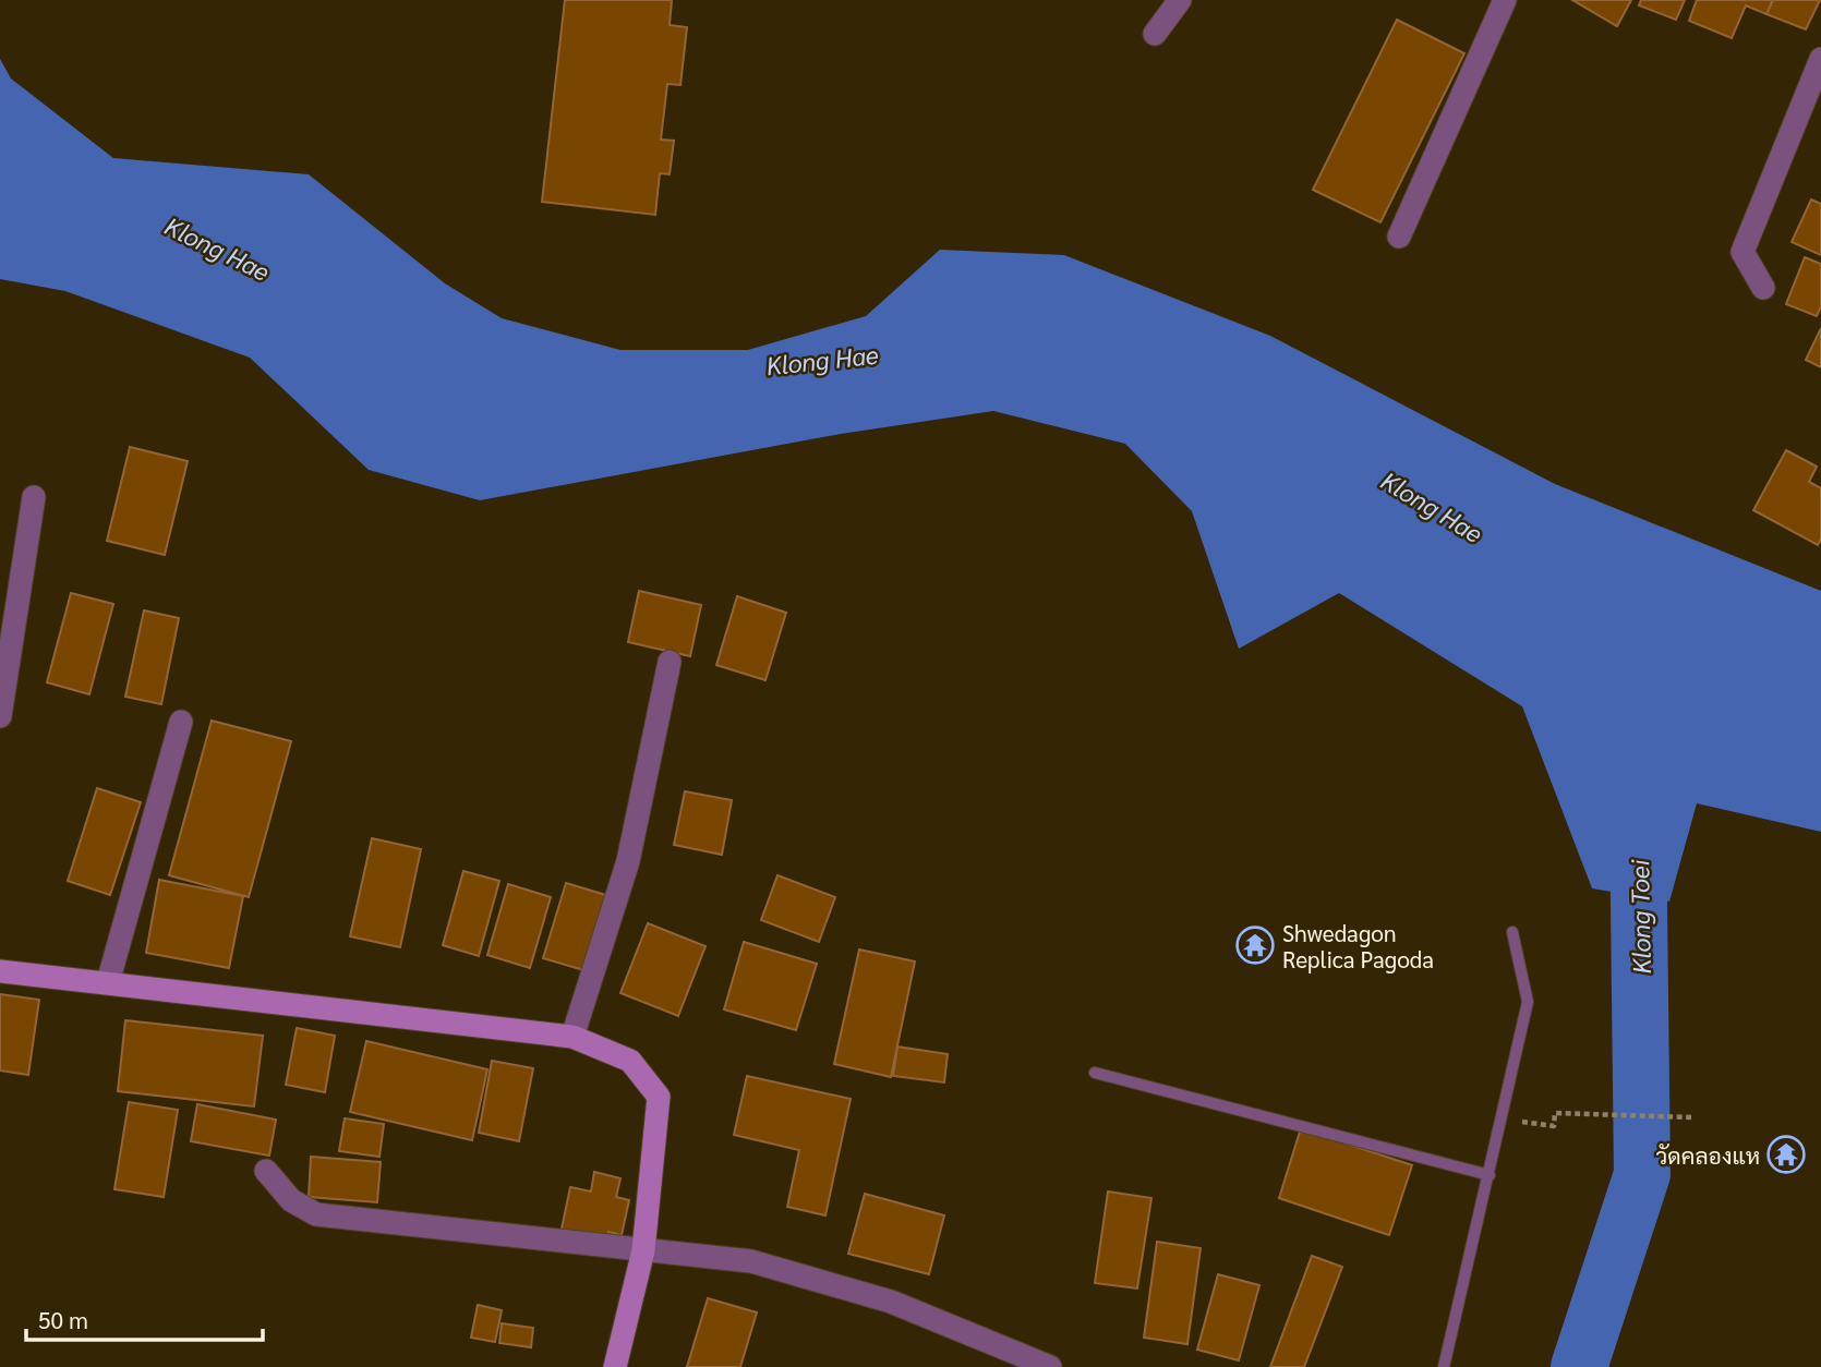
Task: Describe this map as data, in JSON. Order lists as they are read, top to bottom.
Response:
{
  "water": ["Klong Hae", "Klong Toei"],
  "places": {
    "temple": ["Shwedagon Replica Pagoda", "วัดคลองแห"]
  },
  "scale_bar": "50 m"
}
